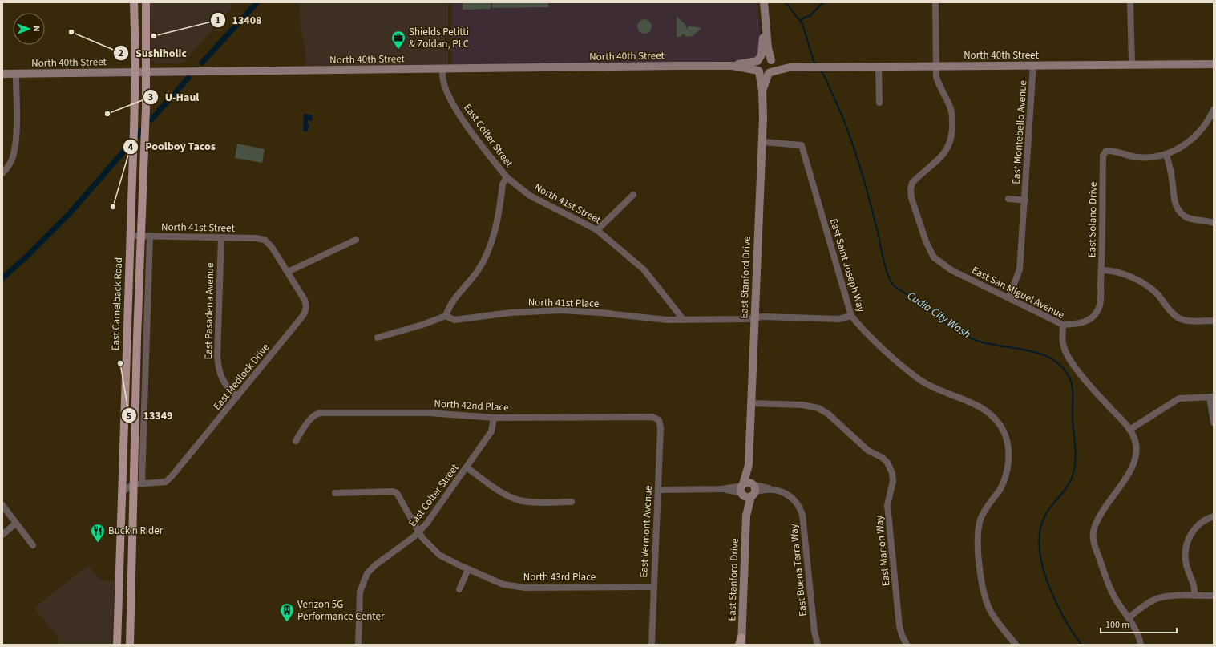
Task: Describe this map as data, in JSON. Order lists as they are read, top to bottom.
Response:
{
  "streets": {
    "main road": ["East Camelback Road"],
    "street": [
      "North 40th Street",
      "East Montebello Avenue",
      "East Colter Street",
      "North 41st Street",
      "East Solano Drive",
      "East Saint Joseph Way",
      "East Stanford Drive",
      "East San Miguel Avenue",
      "North 41st Place",
      "East Pasadena Avenue",
      "East Medlock Drive",
      "North 42nd Place",
      "East Vermont Avenue",
      "East Marion Way",
      "East Buena Terra Way",
      "North 43rd Place"
    ]
  },
  "crossings": [
    ["North 40th Street", "East Montebello Avenue"],
    ["North 40th Street", "East Colter Street"],
    ["North 40th Street", "East Stanford Drive"],
    ["North 40th Street", "East San Miguel Avenue"],
    ["North 40th Street", "East Camelback Road"],
    ["East Montebello Avenue", "East San Miguel Avenue"],
    ["East Colter Street", "North 41st Street"],
    ["East Colter Street", "North 41st Place"],
    ["East Colter Street", "North 42nd Place"],
    ["East Colter Street", "North 43rd Place"],
    ["North 41st Street", "North 41st Place"],
    ["North 41st Street", "East Camelback Road"],
    ["North 41st Street", "East Pasadena Avenue"],
    ["North 41st Street", "East Medlock Drive"],
    ["East Solano Drive", "East San Miguel Avenue"],
    ["East Saint Joseph Way", "East Stanford Drive"],
    ["East Saint Joseph Way", "North 41st Place"],
    ["East Stanford Drive", "North 41st Place"],
    ["East Stanford Drive", "East Marion Way"],
    ["East Stanford Drive", "East Buena Terra Way"],
    ["East Camelback Road", "East Medlock Drive"],
    ["East Pasadena Avenue", "East Medlock Drive"],
    ["North 42nd Place", "East Vermont Avenue"],
    ["East Vermont Avenue", "North 43rd Place"]
  ],
  "water": ["Cudia City Wash"],
  "places": {
    "other": [
      "Sushiholic",
      "13408",
      "U-Haul",
      "Poolboy Tacos",
      "13349"
    ],
    "office": ["Shields Petitti & Zoldan, PLC"],
    "restaurant": ["Buck n Rider"],
    "building": ["Verizon 5G Performance Center"]
  },
  "scale_bar": "100 m",
  "north": "right"
}
